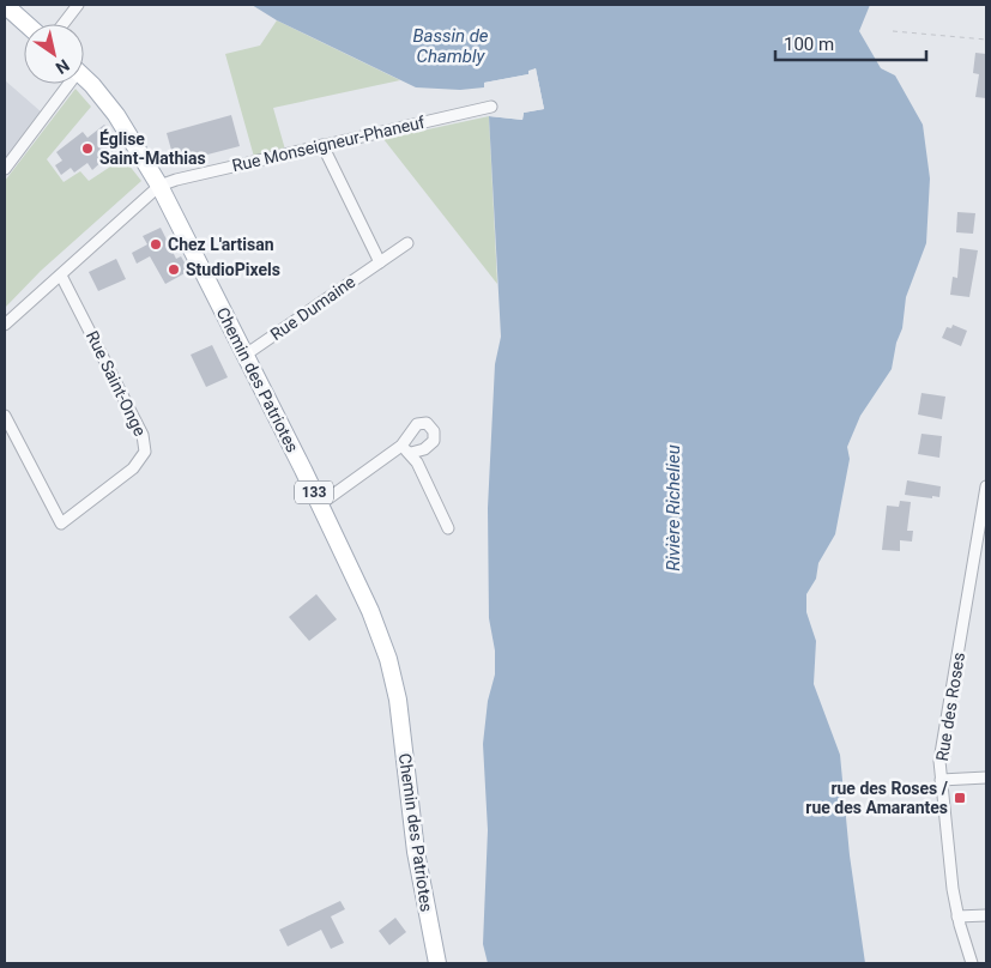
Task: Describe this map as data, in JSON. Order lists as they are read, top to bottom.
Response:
{
  "streets": {
    "main road": ["Chemin des Patriotes", "133"],
    "street": [
      "Rue Monseigneur-Phaneuf",
      "Rue Dumaine",
      "Rue Saint-Onge",
      "Rue des Roses"
    ]
  },
  "crossings": [
    ["Rue Monseigneur-Phaneuf", "Chemin des Patriotes"],
    ["Rue Monseigneur-Phaneuf", "Rue Saint-Onge"],
    ["Rue Dumaine", "Chemin des Patriotes"]
  ],
  "water": ["Bassin de Chambly", "Rivière Richelieu"],
  "places": {
    "other": ["Église Saint-Mathias", "Chez L'artisan", "StudioPixels"],
    "transit": ["rue des Roses / rue des Amarantes"]
  },
  "scale_bar": "100 m",
  "north": "bottom right"
}
